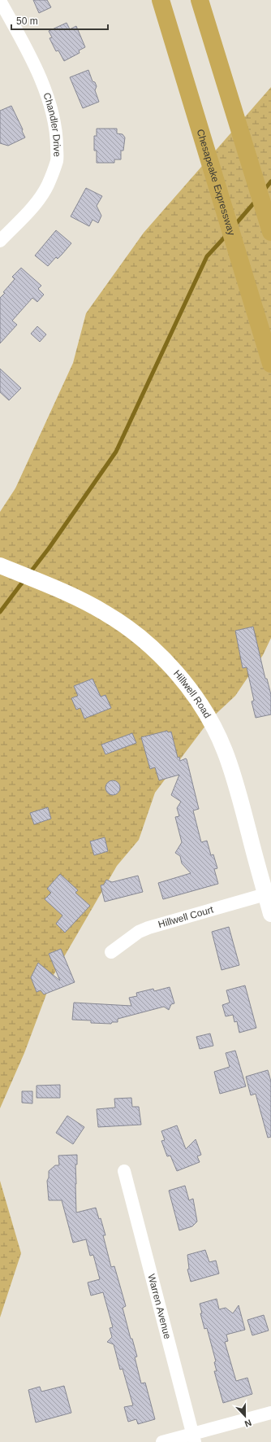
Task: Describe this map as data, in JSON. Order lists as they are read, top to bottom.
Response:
{
  "streets": {
    "highway": ["Chesapeake Expressway"],
    "street": [
      "Chandler Drive",
      "Hillwell Road",
      "Hillwell Court",
      "Warren Avenue"
    ]
  },
  "crossings": [
    ["Hillwell Road", "Hillwell Court"]
  ],
  "scale_bar": "50 m",
  "north": "bottom"
}
